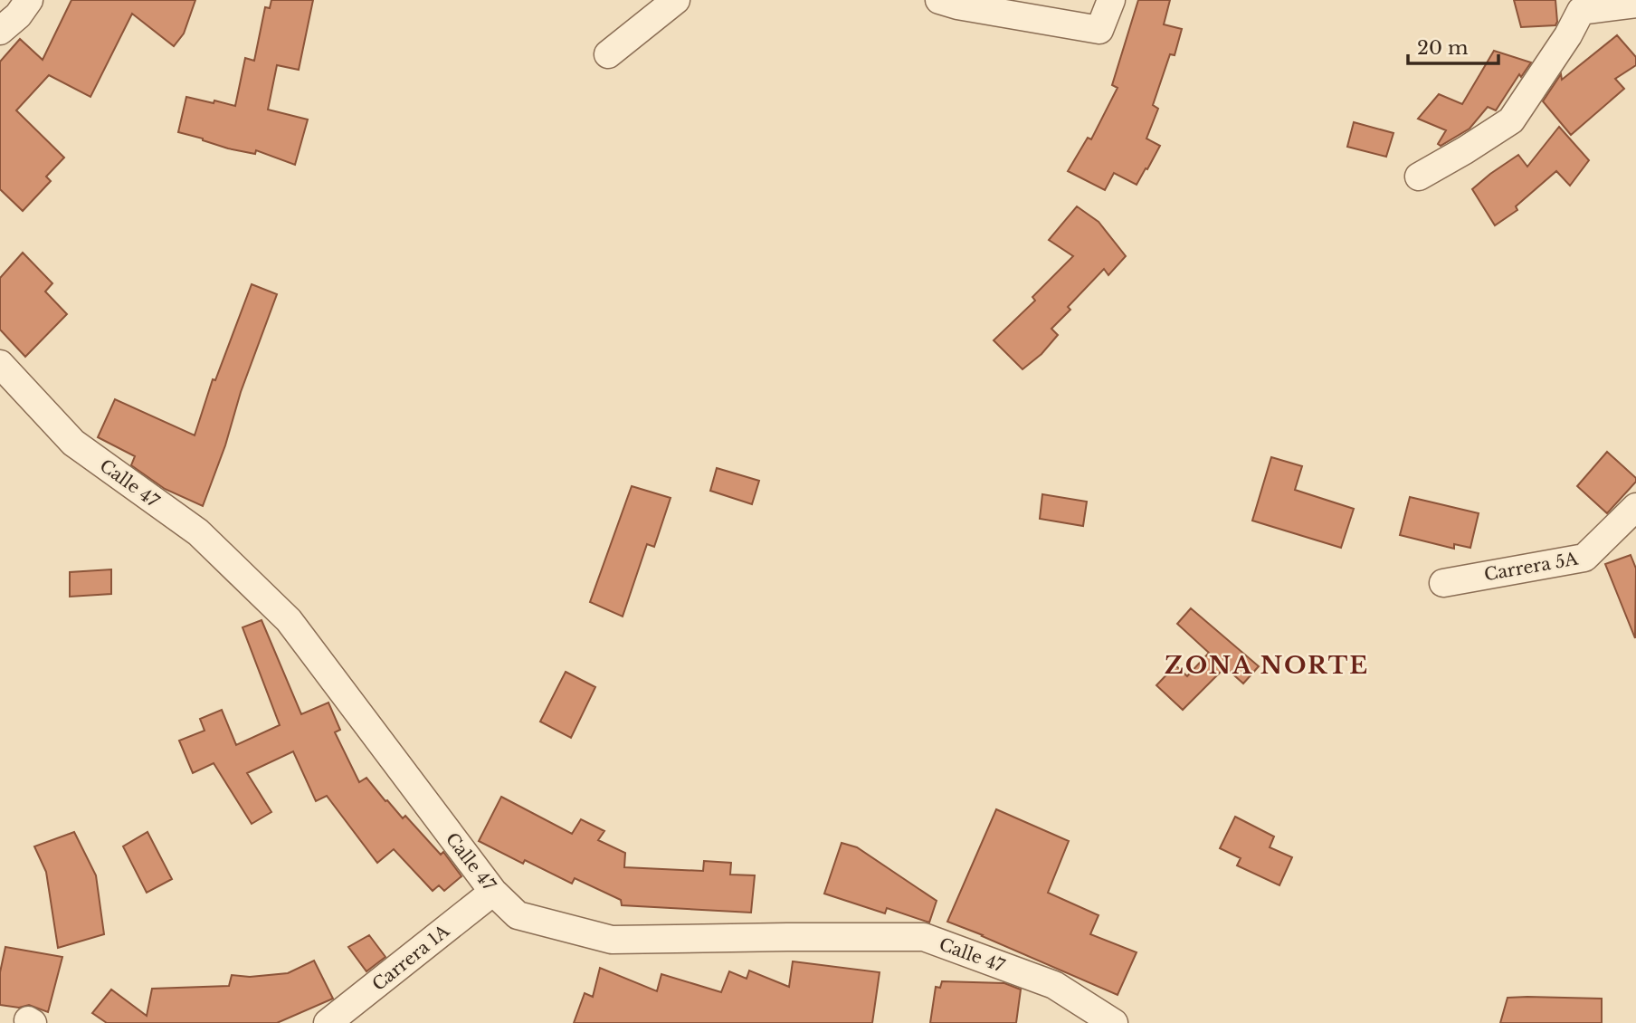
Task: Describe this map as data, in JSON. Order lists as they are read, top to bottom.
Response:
{
  "streets": {
    "street": ["Calle 47", "Carrera 5A", "Carrera 1A"]
  },
  "crossings": [
    ["Calle 47", "Carrera 1A"]
  ],
  "districts": ["ZONA NORTE"],
  "scale_bar": "20 m"
}
